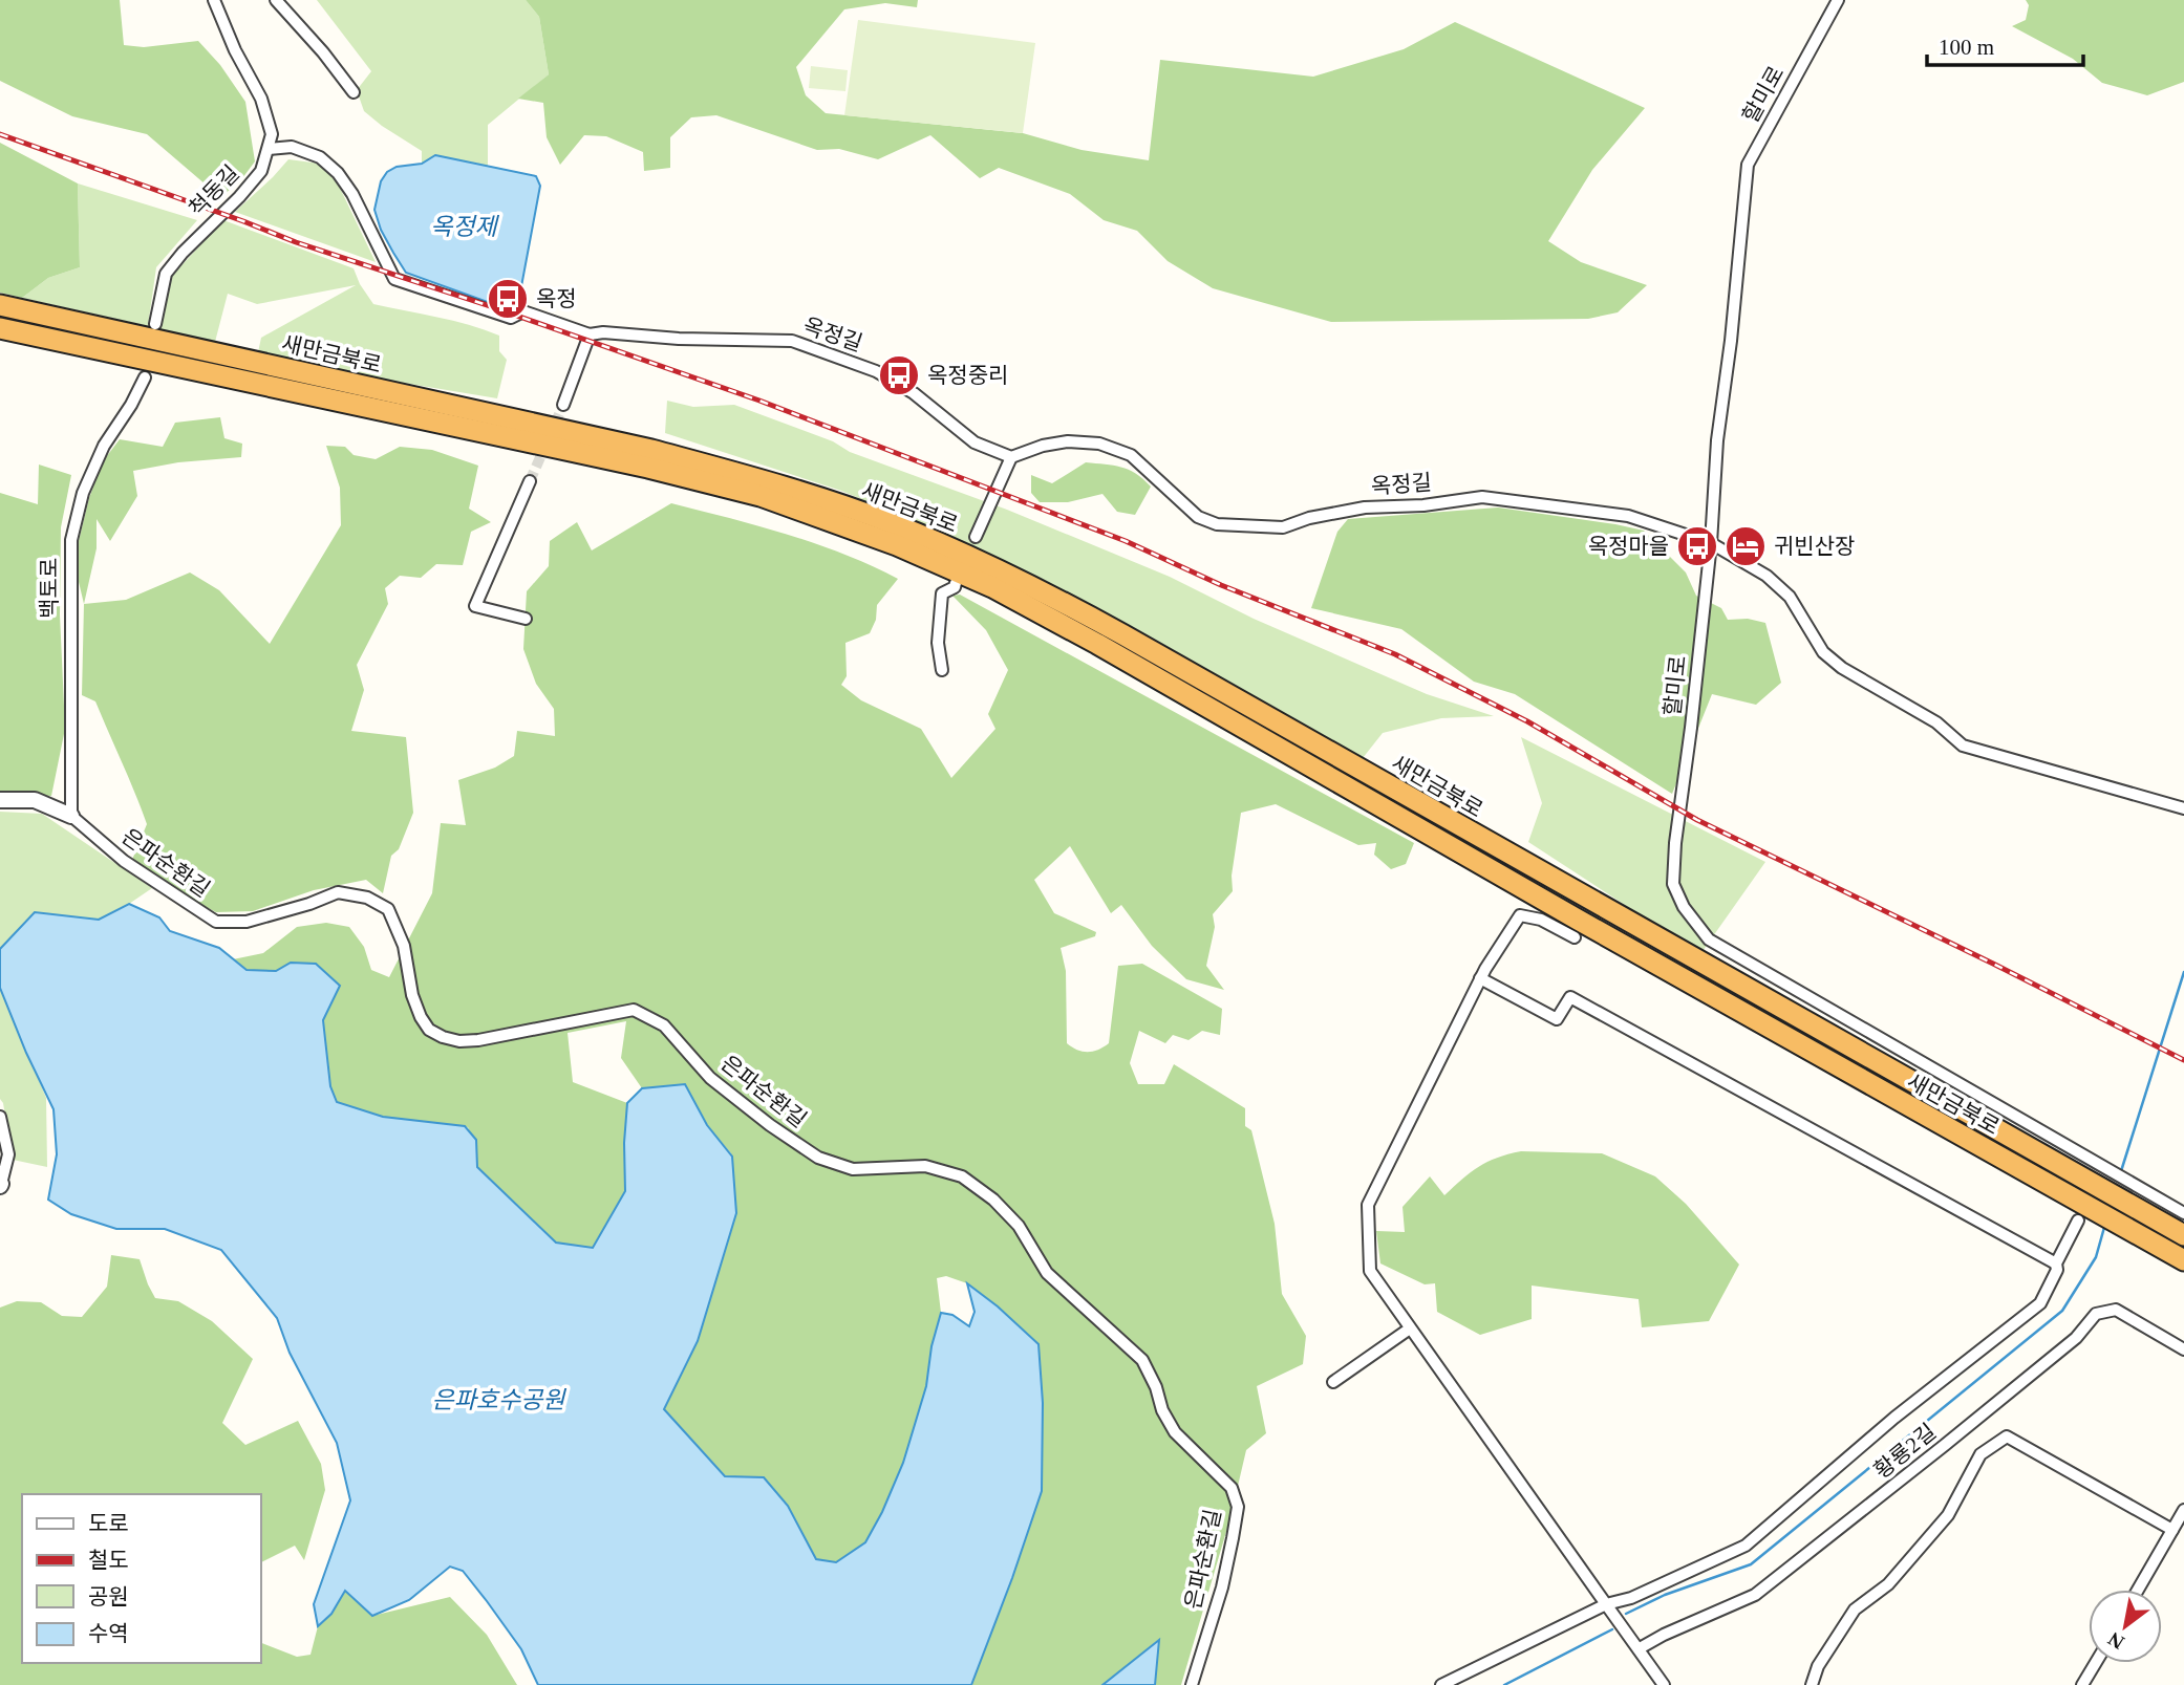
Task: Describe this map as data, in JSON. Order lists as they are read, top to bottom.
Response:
{
  "streets": {
    "highway": ["새만금북로"],
    "street": [
      "할미로",
      "척동길",
      "옥정길",
      "백토로",
      "은파순환길",
      "황룡2길"
    ]
  },
  "crossings": [
    ["할미로", "옥정길"],
    ["할미로", "새만금북로"],
    ["척동길", "옥정길"],
    ["척동길", "새만금북로"],
    ["새만금북로", "백토로"],
    ["백토로", "은파순환길"]
  ],
  "water": ["옥정제", "은파호수공원"],
  "places": {
    "bus stop": ["옥정", "옥정중리", "옥정마을"],
    "hotel": ["귀빈산장"]
  },
  "legend": [
    "도로",
    "철도",
    "공원",
    "수역"
  ],
  "scale_bar": "100 m",
  "north": "bottom left"
}
